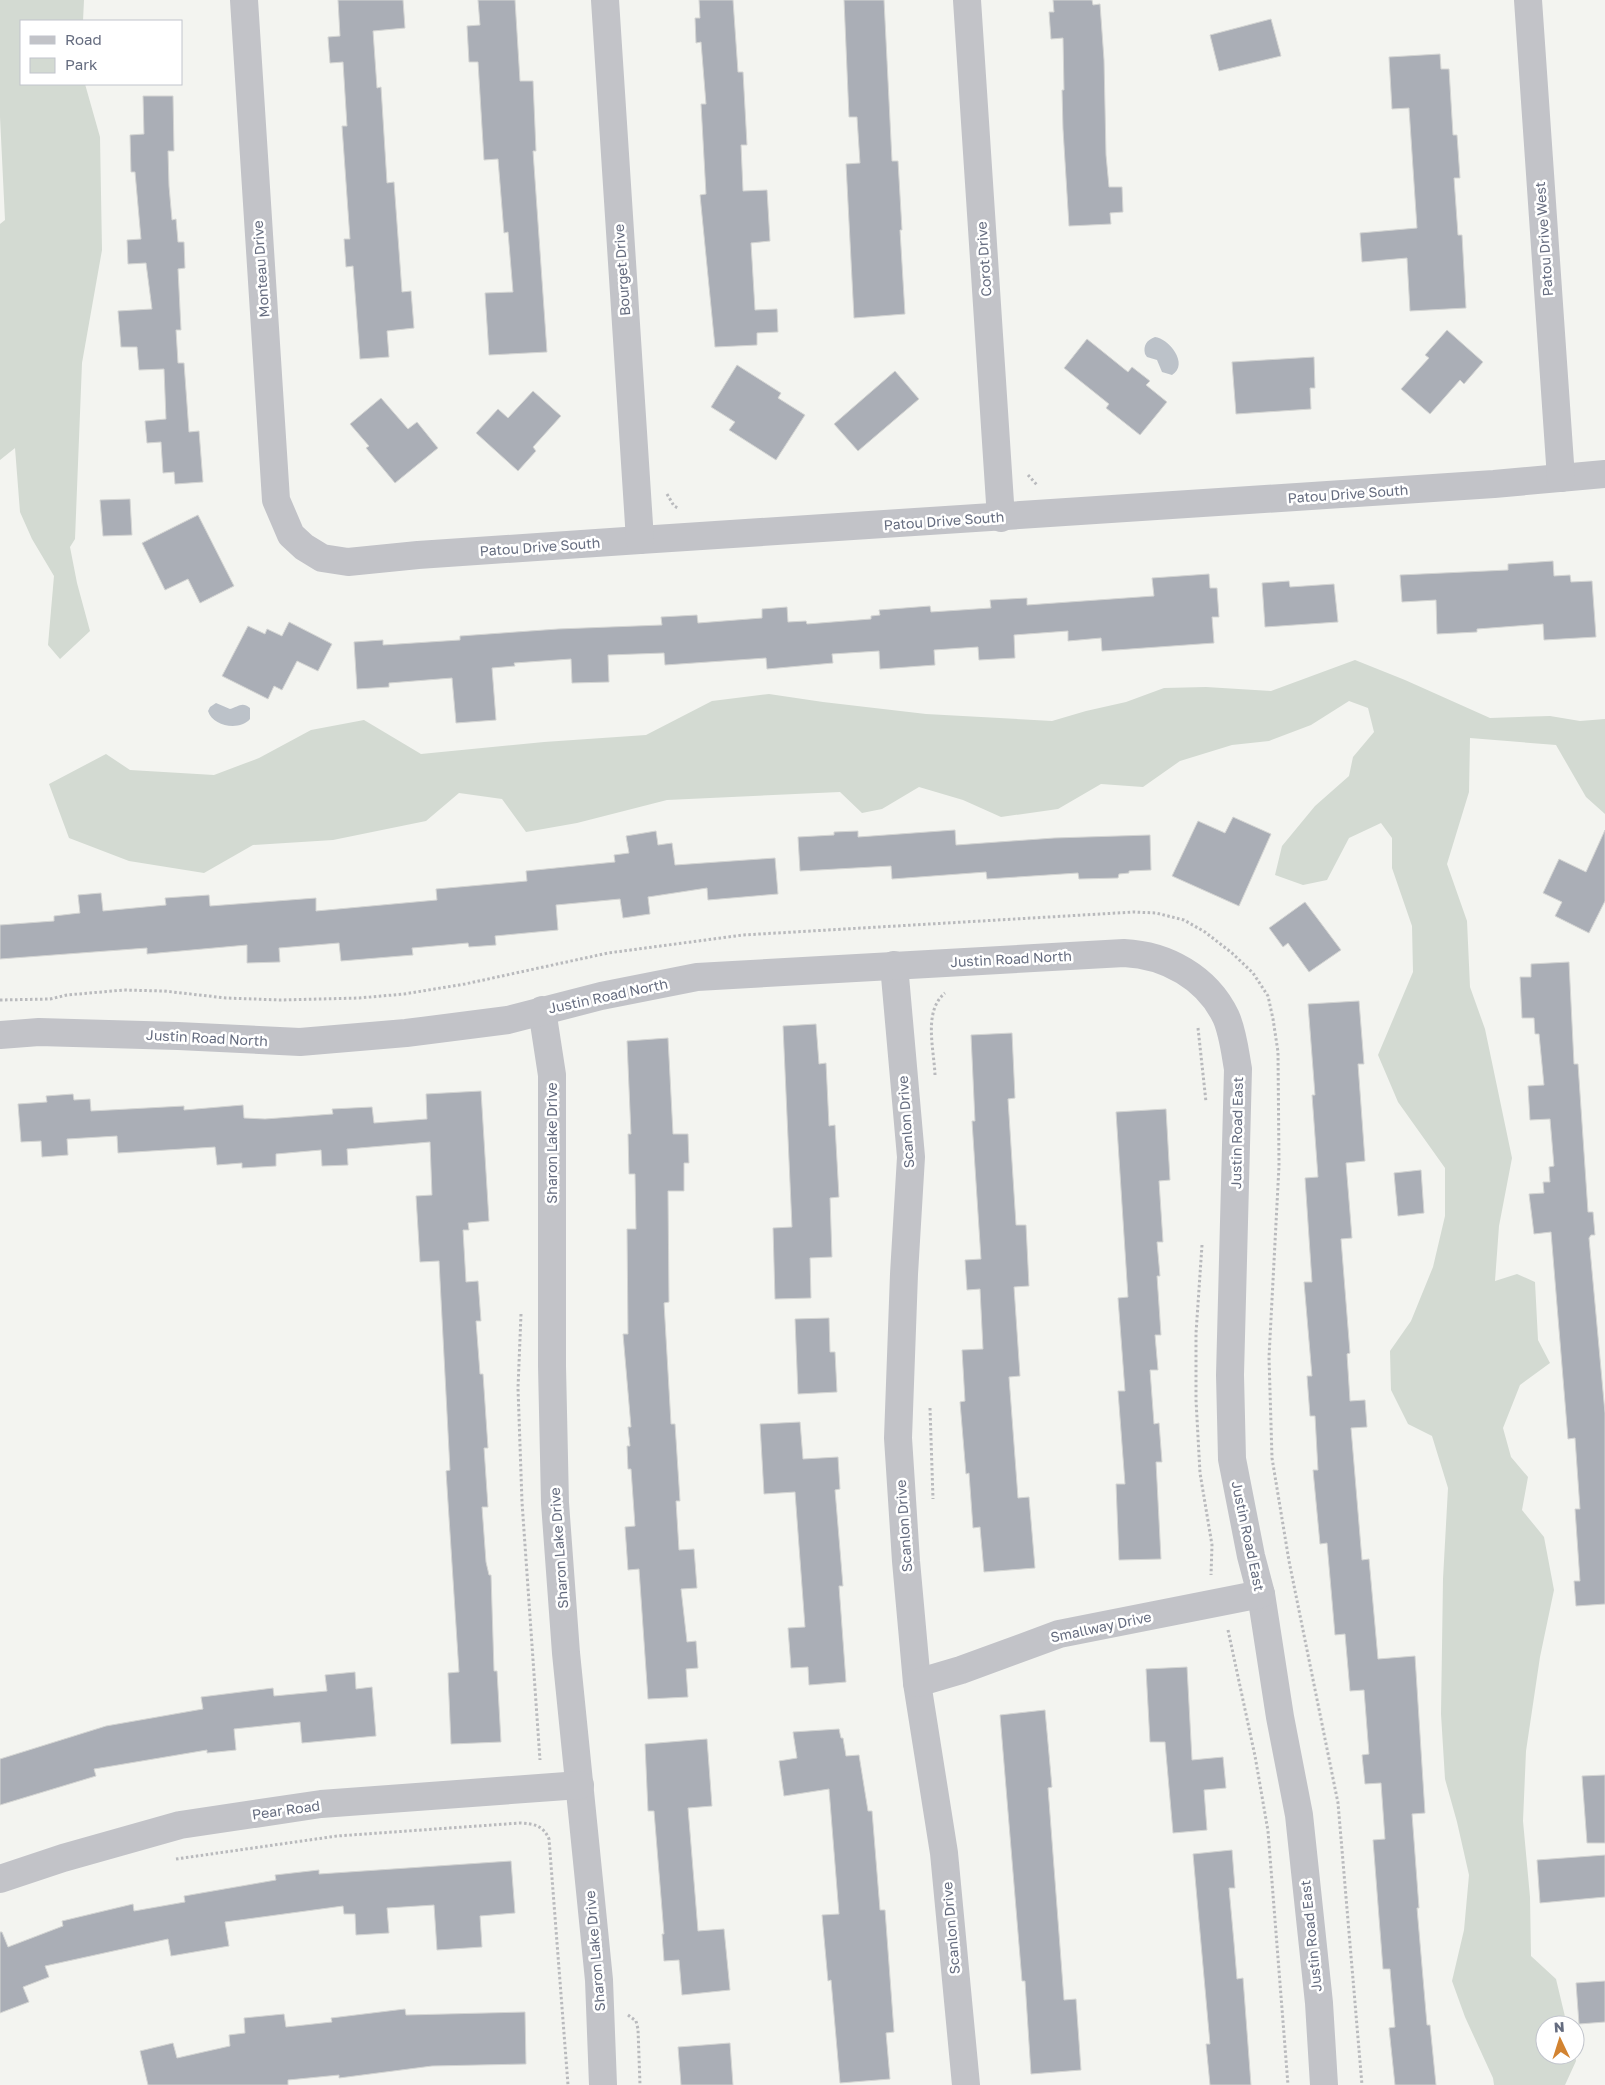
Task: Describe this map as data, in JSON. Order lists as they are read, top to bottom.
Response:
{
  "streets": {
    "street": [
      "Patou Drive West",
      "Corot Drive",
      "Monteau Drive",
      "Bourget Drive",
      "Patou Drive South",
      "Justin Road North",
      "Scanlon Drive",
      "Justin Road East",
      "Sharon Lake Drive",
      "Smallway Drive",
      "Pear Road"
    ]
  },
  "crossings": [
    ["Patou Drive West", "Patou Drive South"],
    ["Corot Drive", "Patou Drive South"],
    ["Monteau Drive", "Patou Drive South"],
    ["Bourget Drive", "Patou Drive South"],
    ["Justin Road North", "Scanlon Drive"],
    ["Justin Road North", "Justin Road East"],
    ["Justin Road North", "Sharon Lake Drive"],
    ["Scanlon Drive", "Smallway Drive"],
    ["Justin Road East", "Smallway Drive"],
    ["Sharon Lake Drive", "Pear Road"]
  ],
  "legend": ["Road", "Park"],
  "north": "top"
}
